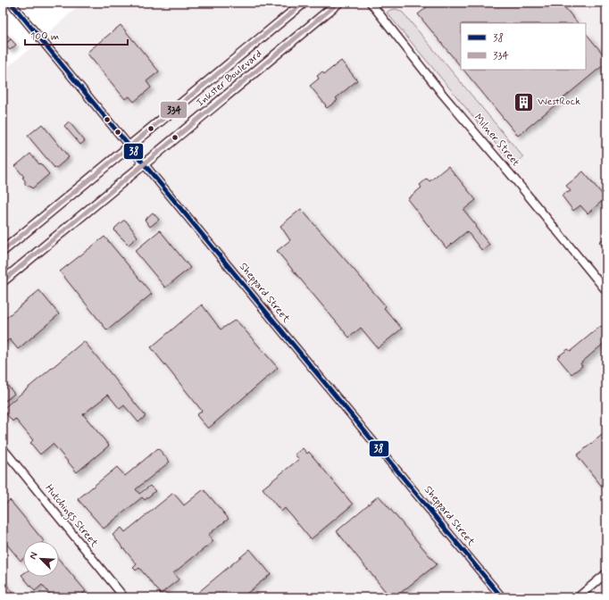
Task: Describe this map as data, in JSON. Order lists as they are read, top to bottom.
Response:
{
  "streets": {
    "main road": ["Inkster Boulevard"],
    "street": ["Milner Street", "Sheppard Street", "Hutchings Street"]
  },
  "crossings": [
    ["Inkster Boulevard", "Sheppard Street"]
  ],
  "places": {
    "building": ["WestRock"]
  },
  "lines": ["transit line 38", "transit line 334"],
  "legend": ["38", "334"],
  "scale_bar": "100 m",
  "north": "top left"
}
